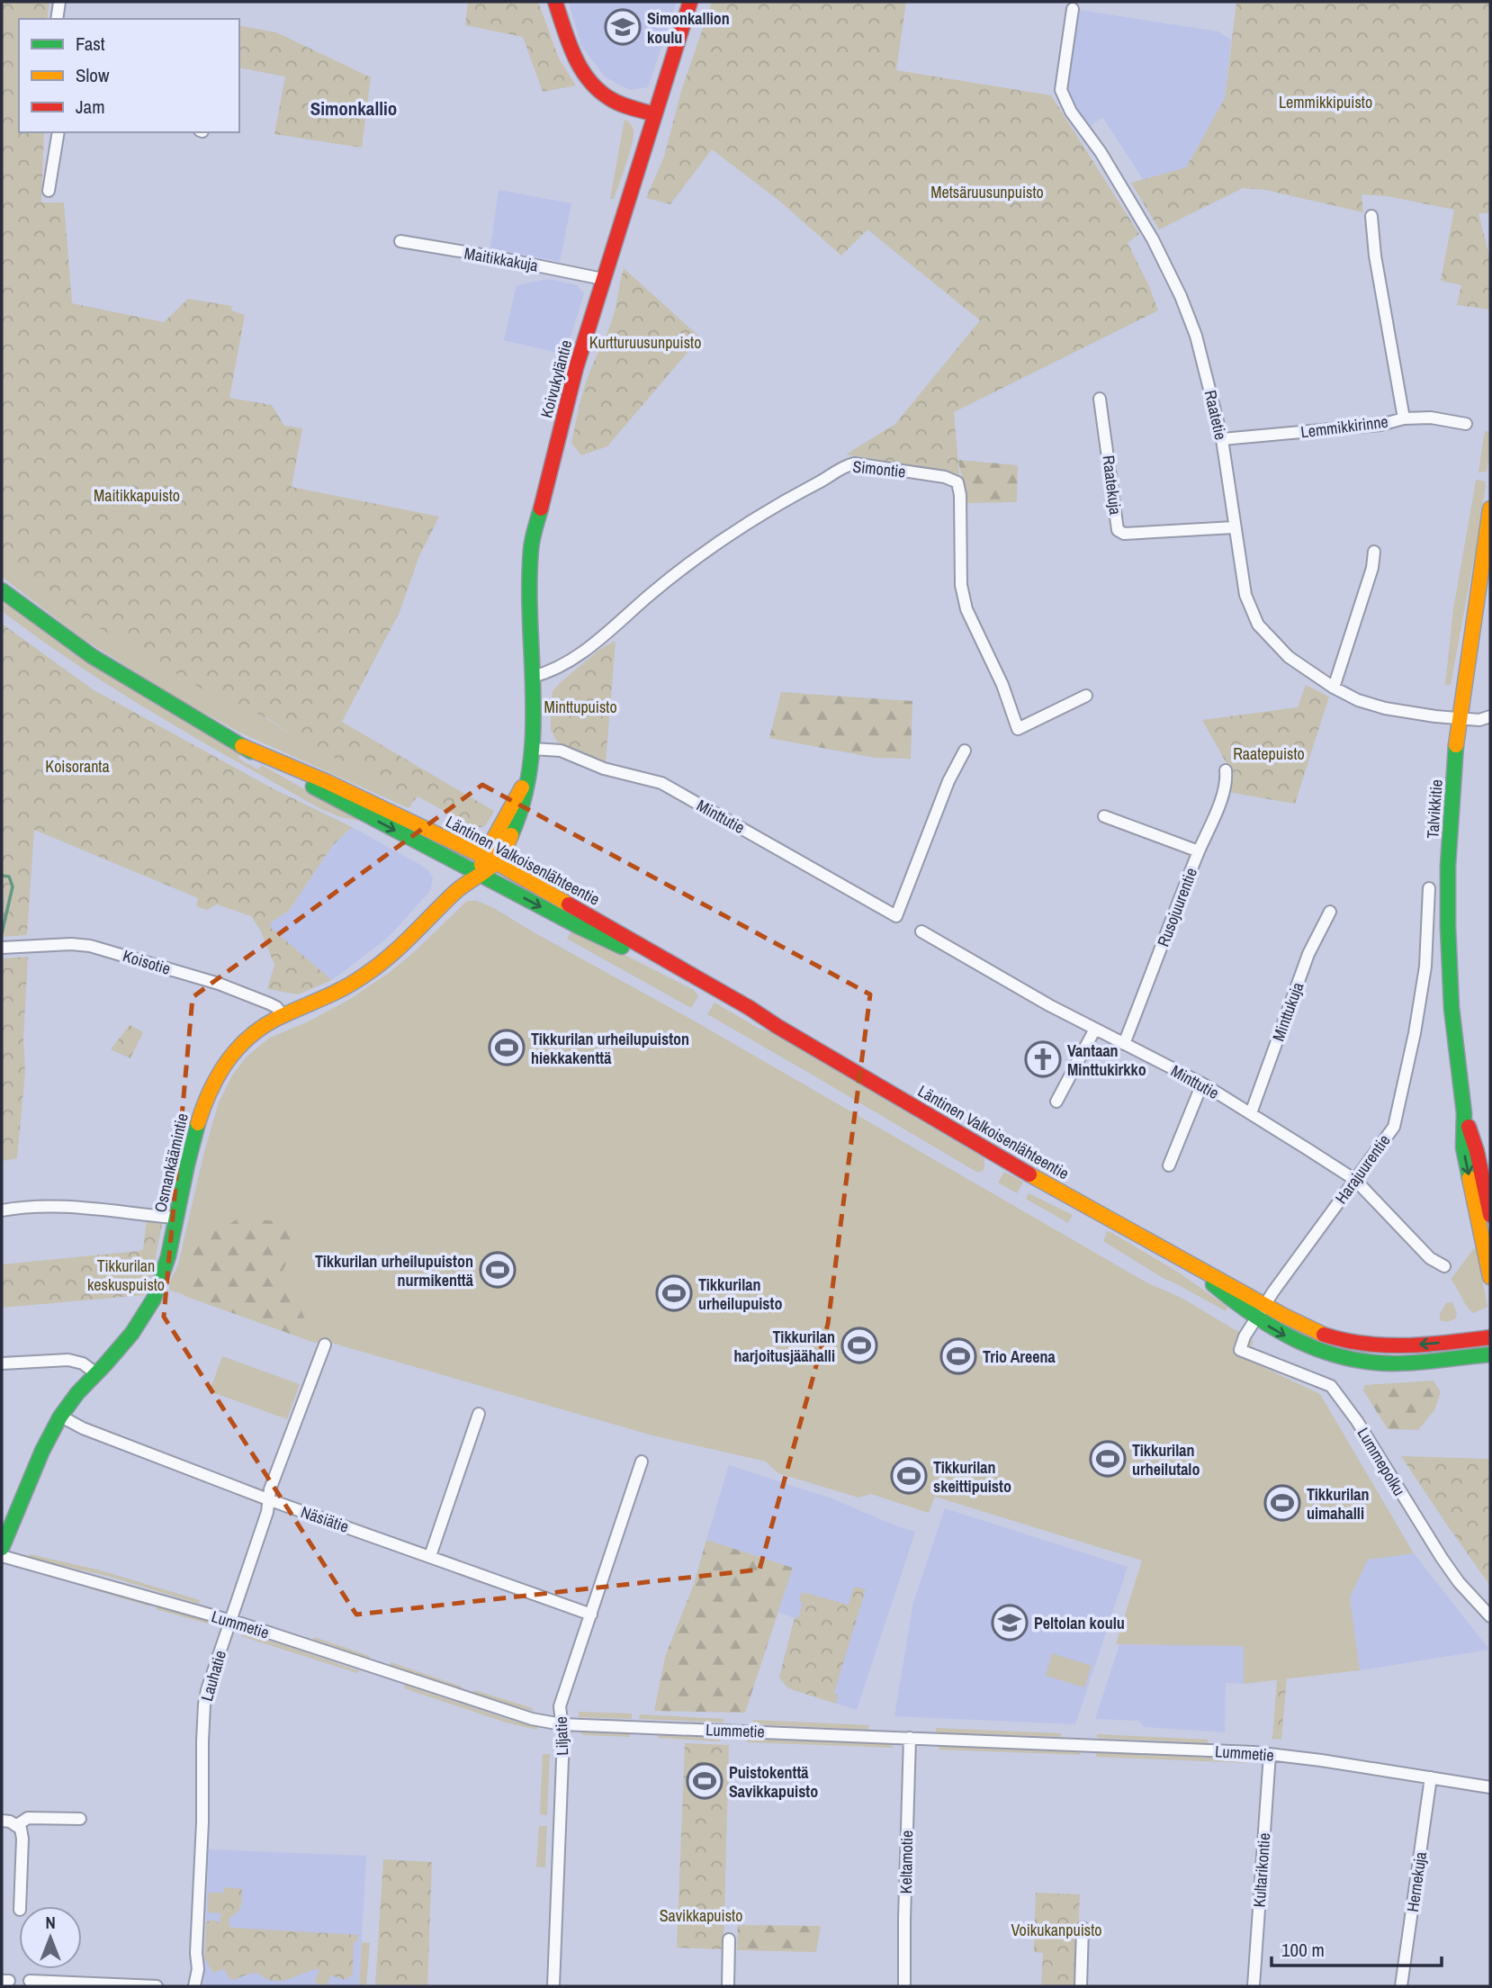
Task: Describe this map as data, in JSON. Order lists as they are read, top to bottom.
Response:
{
  "streets": {
    "main road": [
      "Koivukyläntie",
      "Talvikkitie",
      "Läntinen Valkoisenlähteentie",
      "Osmankäämintie"
    ],
    "street": [
      "Maitikkakuja",
      "Raatetie",
      "Lemmikkirinne",
      "Simontie",
      "Raatekuja",
      "Minttutie",
      "Rusojuurentie",
      "Koisotie",
      "Minttukuja",
      "Harajuurentie",
      "Lummepolku",
      "Näsiätie",
      "Lummetie",
      "Lauhatie",
      "Liljatie",
      "Keltamotie",
      "Kultarikontie",
      "Hernekuja"
    ]
  },
  "crossings": [
    ["Maitikkakuja", "Koivukyläntie"],
    ["Koivukyläntie", "Simontie"],
    ["Koivukyläntie", "Minttutie"],
    ["Koivukyläntie", "Läntinen Valkoisenlähteentie"],
    ["Koivukyläntie", "Osmankäämintie"],
    ["Raatetie", "Lemmikkirinne"],
    ["Raatetie", "Raatekuja"],
    ["Raatetie", "Talvikkitie"],
    ["Minttutie", "Rusojuurentie"],
    ["Minttutie", "Minttukuja"],
    ["Minttutie", "Harajuurentie"],
    ["Läntinen Valkoisenlähteentie", "Osmankäämintie"],
    ["Läntinen Valkoisenlähteentie", "Harajuurentie"],
    ["Koisotie", "Osmankäämintie"],
    ["Osmankäämintie", "Näsiätie"],
    ["Harajuurentie", "Lummepolku"],
    ["Näsiätie", "Lauhatie"],
    ["Näsiätie", "Liljatie"],
    ["Lummetie", "Lauhatie"],
    ["Lummetie", "Liljatie"],
    ["Lummetie", "Keltamotie"],
    ["Lummetie", "Kultarikontie"],
    ["Lummetie", "Hernekuja"]
  ],
  "districts": ["Simonkallio"],
  "parks": [
    "Lemmikkipuisto",
    "Metsäruusunpuisto",
    "Kurtturuusunpuisto",
    "Maitikkapuisto",
    "Minttupuisto",
    "Raatepuisto",
    "Koisoranta",
    "Tikkurilan keskuspuisto",
    "Savikkapuisto",
    "Voikukanpuisto"
  ],
  "places": {
    "school or university": ["Simonkallion koulu", "Peltolan koulu"],
    "sports": [
      "Tikkurilan urheilupuiston hiekkakenttä",
      "Tikkurilan urheilupuiston nurmikenttä",
      "Tikkurilan urheilupuisto",
      "Tikkurilan harjoitusjäähalli",
      "Trio Areena",
      "Tikkurilan urheilutalo",
      "Tikkurilan skeittipuisto",
      "Tikkurilan uimahalli",
      "Puistokenttä Savikkapuisto"
    ],
    "church": ["Vantaan Minttukirkko"]
  },
  "legend": ["Fast", "Slow", "Jam"],
  "scale_bar": "100 m",
  "north": "top"
}
